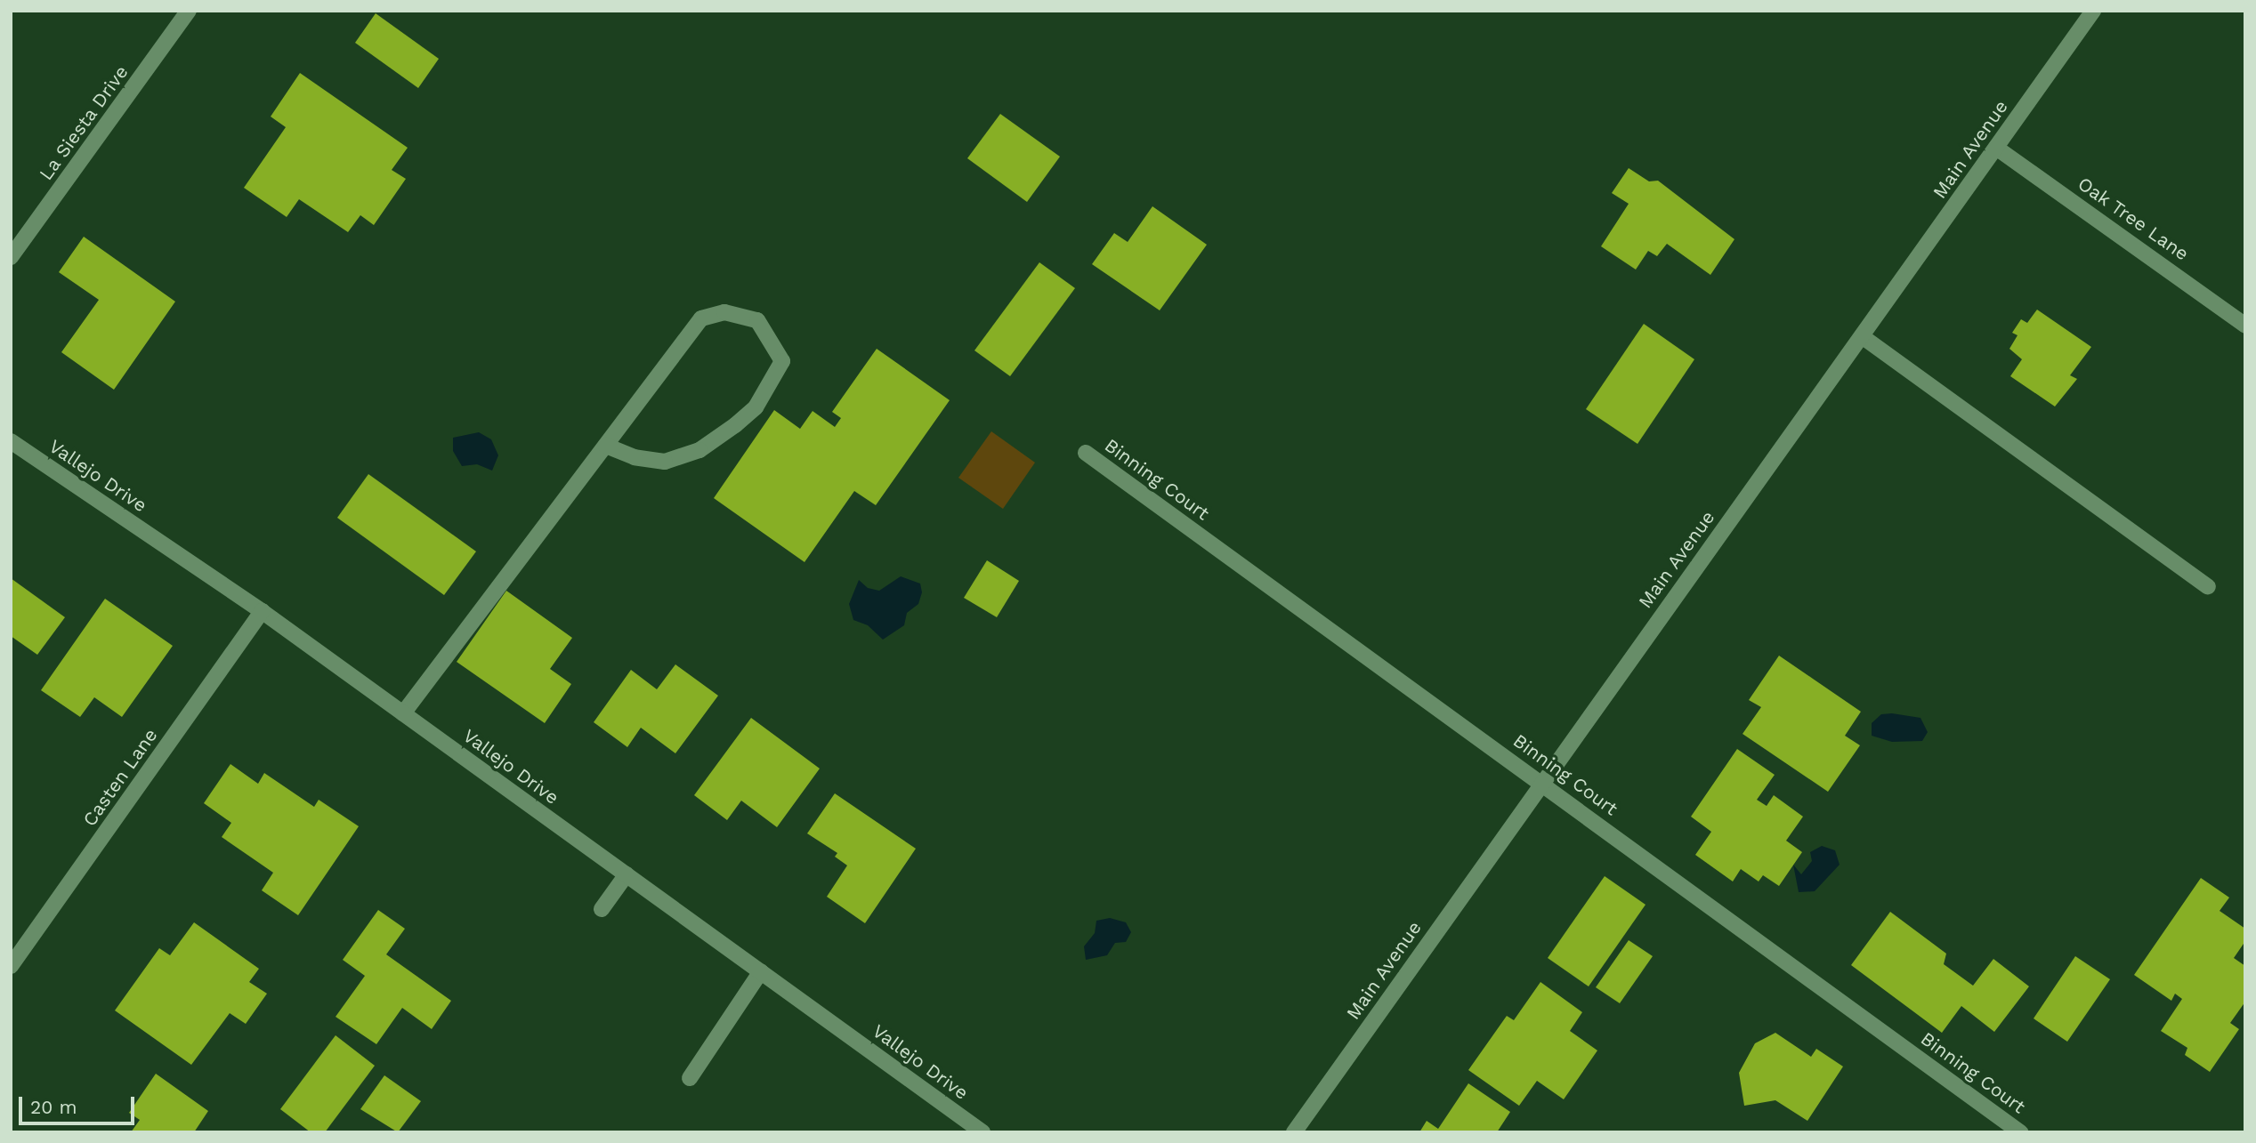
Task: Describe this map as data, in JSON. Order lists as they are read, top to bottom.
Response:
{
  "streets": {
    "street": [
      "La Siesta Drive",
      "Main Avenue",
      "Oak Tree Lane",
      "Vallejo Drive",
      "Binning Court",
      "Casten Lane"
    ]
  },
  "crossings": [
    ["Main Avenue", "Oak Tree Lane"],
    ["Main Avenue", "Binning Court"],
    ["Vallejo Drive", "Casten Lane"]
  ],
  "scale_bar": "20 m"
}
